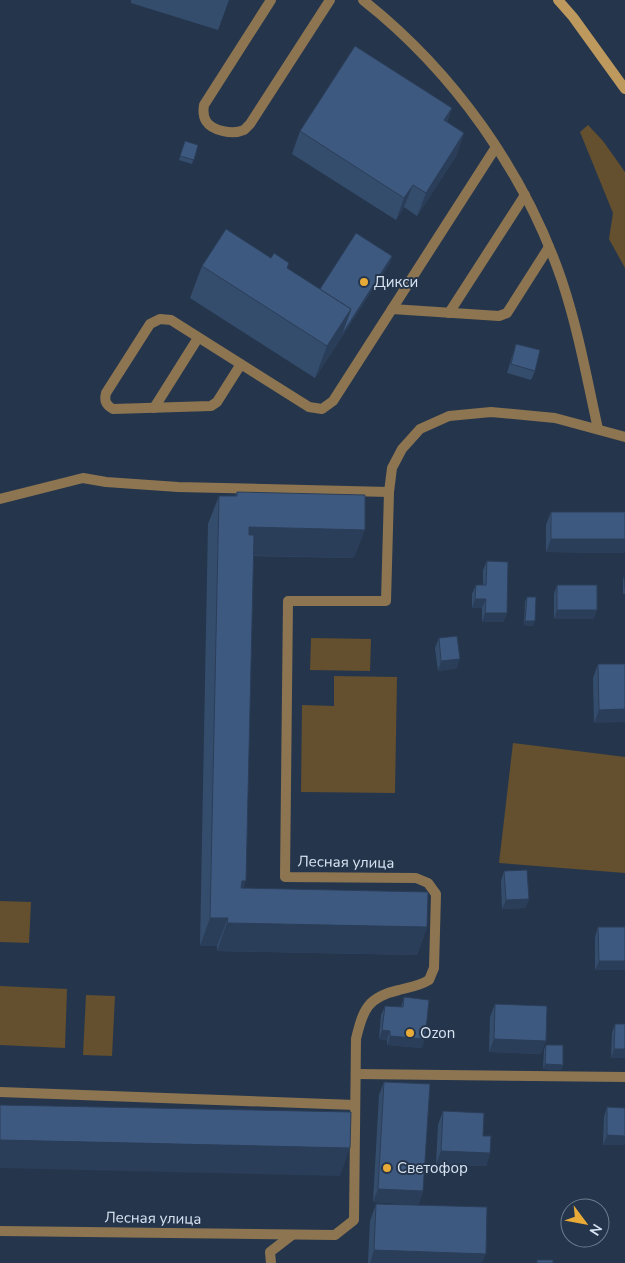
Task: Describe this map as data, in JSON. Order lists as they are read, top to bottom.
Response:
{
  "streets": {
    "street": ["Лесная улица"]
  },
  "places": ["Дикси", "Ozon", "Светофор"],
  "north": "bottom right"
}
